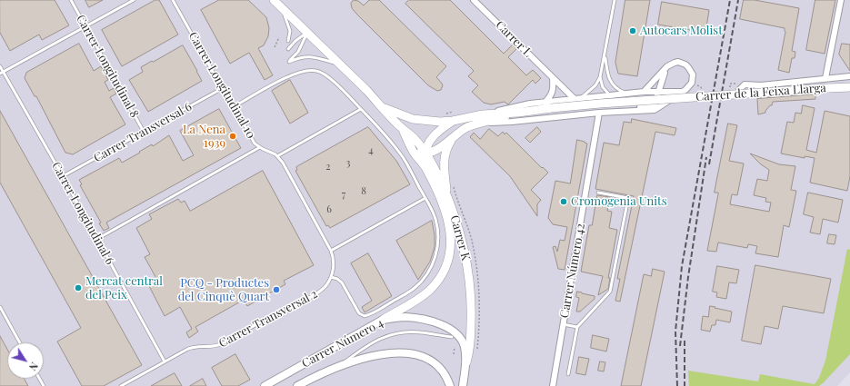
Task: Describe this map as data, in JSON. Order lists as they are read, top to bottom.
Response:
{
  "streets": {
    "main road": ["Carrer de la Feixa Llarga", "Carrer K"],
    "street": ["Carrer L", "Carrer Número 42", "Carrer Número 4"],
    "lane": [
      "Carrer Longitudinal 8",
      "Carrer Longitudinal 10",
      "Carrer Transversal 6",
      "Carrer Longitudinal 6",
      "Carrer Transversal 2"
    ]
  },
  "crossings": [
    ["Carrer L", "Carrer de la Feixa Llarga"],
    ["Carrer Longitudinal 8", "Carrer Transversal 6"],
    ["Carrer Longitudinal 10", "Carrer Transversal 6"],
    ["Carrer Longitudinal 10", "Carrer Transversal 2"],
    ["Carrer de la Feixa Llarga", "Carrer K"],
    ["Carrer de la Feixa Llarga", "Carrer Número 42"],
    ["Carrer Transversal 6", "Carrer Longitudinal 6"],
    ["Carrer Longitudinal 6", "Carrer Transversal 2"],
    ["Carrer K", "Carrer Número 4"]
  ],
  "places": [
    "Autocars Molist",
    "La Nena 1939",
    "Cromogenia Units",
    "Mercat central del Peix",
    "PCQ - Productes del Cinquè Quart"
  ],
  "house_numbers": [
    "4",
    "3",
    "2",
    "8",
    "7",
    "6"
  ],
  "north": "bottom right"
}
